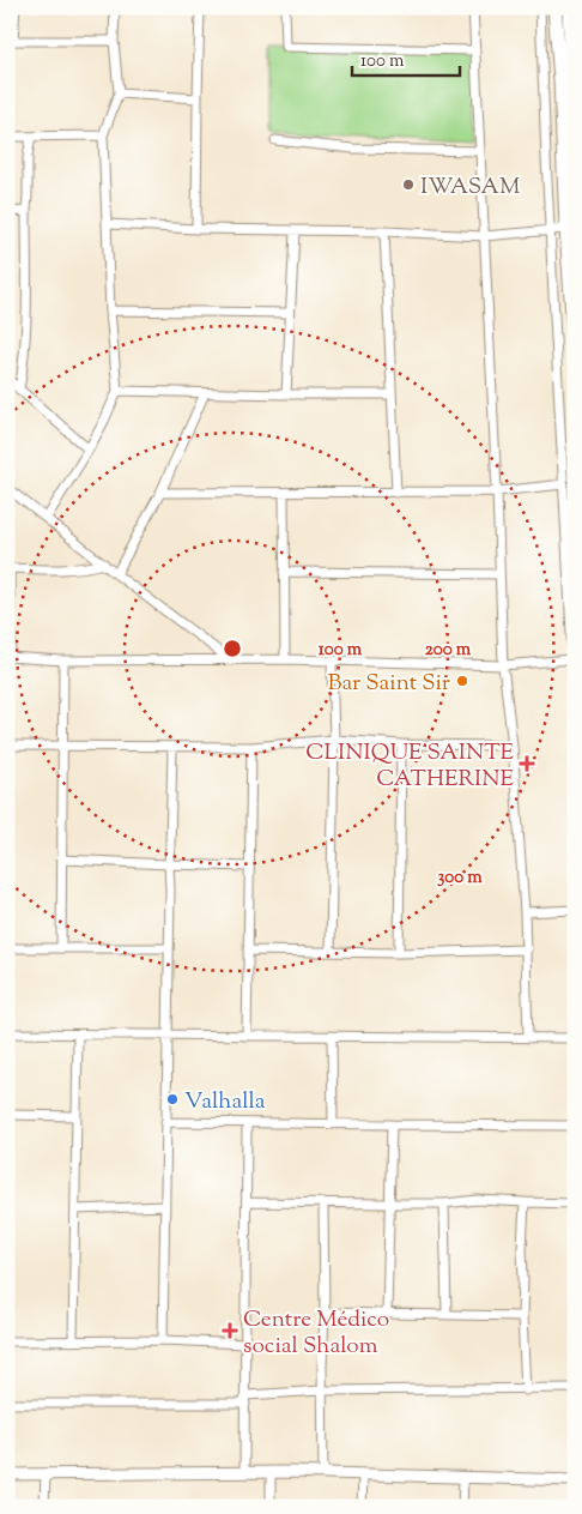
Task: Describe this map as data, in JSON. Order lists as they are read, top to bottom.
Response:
{
  "places": {
    "other": ["IWASAM", "Bar Saint Sir", "Valhalla"],
    "health": ["CLINIQUE SAINTE CATHERINE", "Centre Médico social Shalom"]
  },
  "scale_bar": "100 m",
  "rings": ["100 m", "200 m", "300 m"]
}
